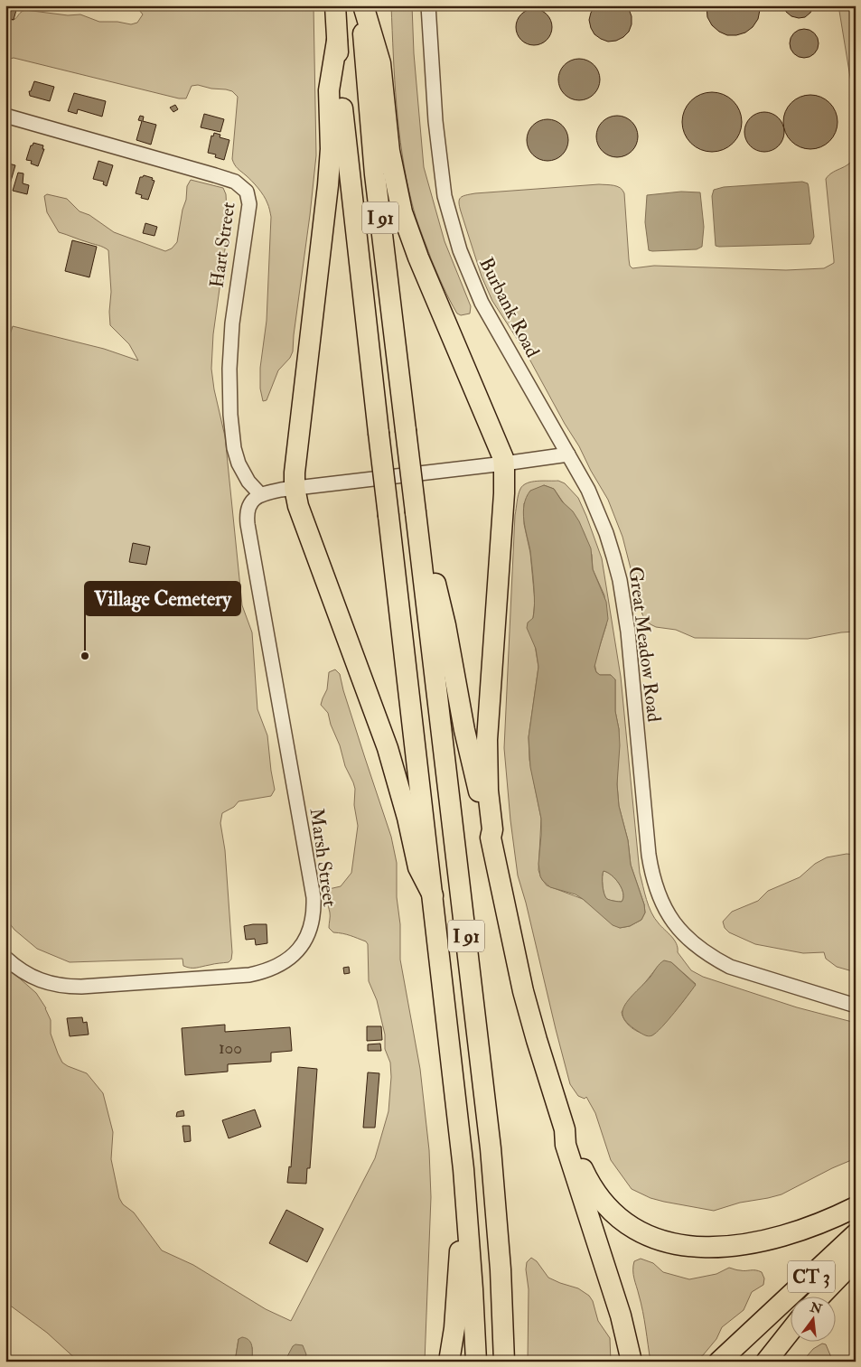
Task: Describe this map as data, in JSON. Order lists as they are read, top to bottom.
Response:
{
  "streets": {
    "highway": ["I 91", "CT 3"],
    "street": [
      "Hart Street",
      "Burbank Road",
      "Great Meadow Road",
      "Marsh Street"
    ]
  },
  "crossings": [
    ["Hart Street", "Marsh Street"],
    ["Burbank Road", "Great Meadow Road"]
  ],
  "places": ["Village Cemetery"],
  "house_numbers": ["100"],
  "north": "top"
}
